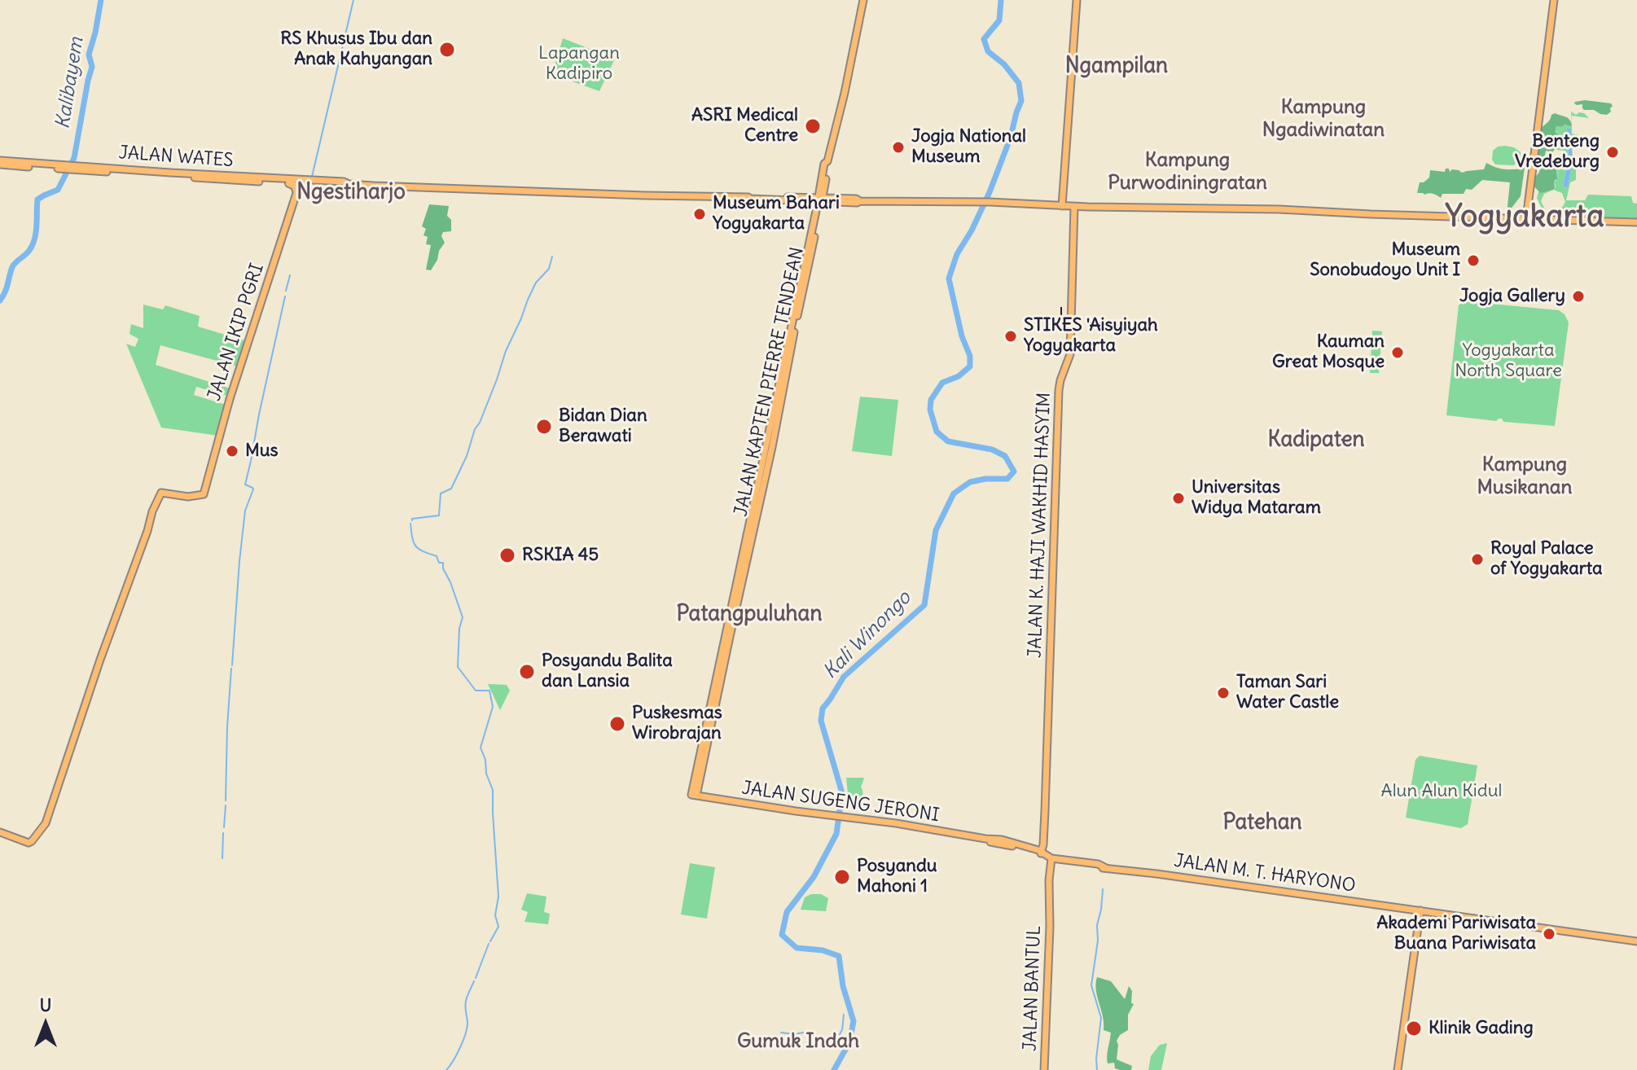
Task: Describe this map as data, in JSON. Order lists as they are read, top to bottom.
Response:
{
  "streets": {
    "main road": [
      "JALAN WATES",
      "JALAN IKIP PGRI",
      "JALAN KAPTEN PIERRE TENDEAN",
      "JALAN K. HAJI WAKHID HASYIM",
      "JALAN SUGENG JERONI",
      "JALAN M. T. HARYONO",
      "JALAN BANTUL"
    ]
  },
  "crossings": [
    ["JALAN WATES", "JALAN IKIP PGRI"],
    ["JALAN WATES", "JALAN KAPTEN PIERRE TENDEAN"],
    ["JALAN WATES", "JALAN K. HAJI WAKHID HASYIM"],
    ["JALAN KAPTEN PIERRE TENDEAN", "JALAN SUGENG JERONI"],
    ["JALAN K. HAJI WAKHID HASYIM", "JALAN SUGENG JERONI"],
    ["JALAN K. HAJI WAKHID HASYIM", "JALAN M. T. HARYONO"],
    ["JALAN SUGENG JERONI", "JALAN M. T. HARYONO"],
    ["JALAN M. T. HARYONO", "JALAN BANTUL"]
  ],
  "districts": [
    "Ngampilan",
    "Kampung Ngadiwinatan",
    "Kampung Purwodiningratan",
    "Ngestiharjo",
    "Yogyakarta",
    "Kadipaten",
    "Kampung Musikanan",
    "Patangpuluhan",
    "Patehan",
    "Gumuk Indah"
  ],
  "water": ["Kalibayem", "Kali Winongo"],
  "parks": ["Lapangan Kadipiro", "Yogyakarta North Square", "Alun Alun Kidul"],
  "places": [
    "RS Khusus Ibu dan Anak Kahyangan",
    "ASRI Medical Centre",
    "Jogja National Museum",
    "Benteng Vredeburg",
    "Museum Bahari Yogyakarta",
    "Museum Sonobudoyo Unit I",
    "Jogja Gallery",
    "STIKES 'Aisyiyah Yogyakarta",
    "Kauman Great Mosque",
    "Bidan Dian Berawati",
    "Mus",
    "Universitas Widya Mataram",
    "RSKIA 45",
    "Royal Palace of Yogyakarta",
    "Posyandu Balita dan Lansia",
    "Taman Sari Water Castle",
    "Puskesmas Wirobrajan",
    "Posyandu Mahoni 1",
    "Akademi Pariwisata Buana Pariwisata",
    "Klinik Gading"
  ],
  "north": "top"
}
